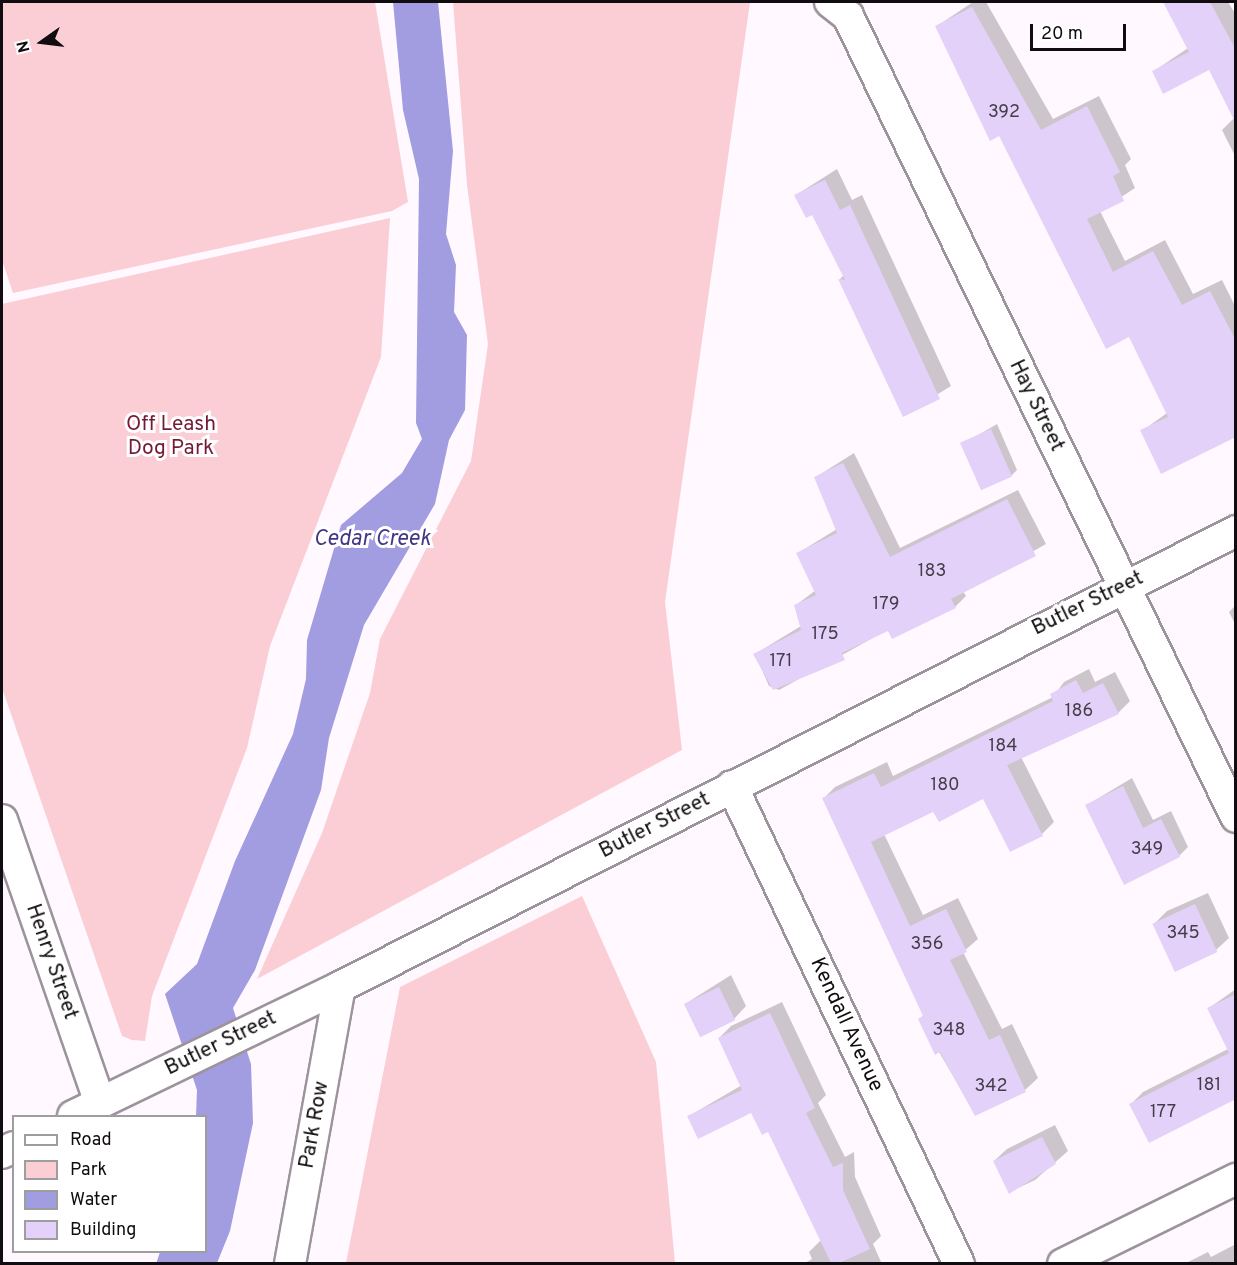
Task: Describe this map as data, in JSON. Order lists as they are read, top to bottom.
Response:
{
  "streets": {
    "street": [
      "Hay Street",
      "Butler Street",
      "Henry Street",
      "Kendall Avenue",
      "Park Row"
    ]
  },
  "crossings": [
    ["Hay Street", "Butler Street"],
    ["Butler Street", "Henry Street"],
    ["Butler Street", "Kendall Avenue"],
    ["Butler Street", "Park Row"]
  ],
  "water": ["Cedar Creek"],
  "parks": ["Off Leash Dog Park"],
  "house_numbers": [
    "392",
    "183",
    "179",
    "175",
    "171",
    "186",
    "184",
    "180",
    "349",
    "345",
    "356",
    "348",
    "181",
    "342",
    "177"
  ],
  "legend": [
    "Road",
    "Park",
    "Water",
    "Building"
  ],
  "scale_bar": "20 m",
  "north": "left"
}
